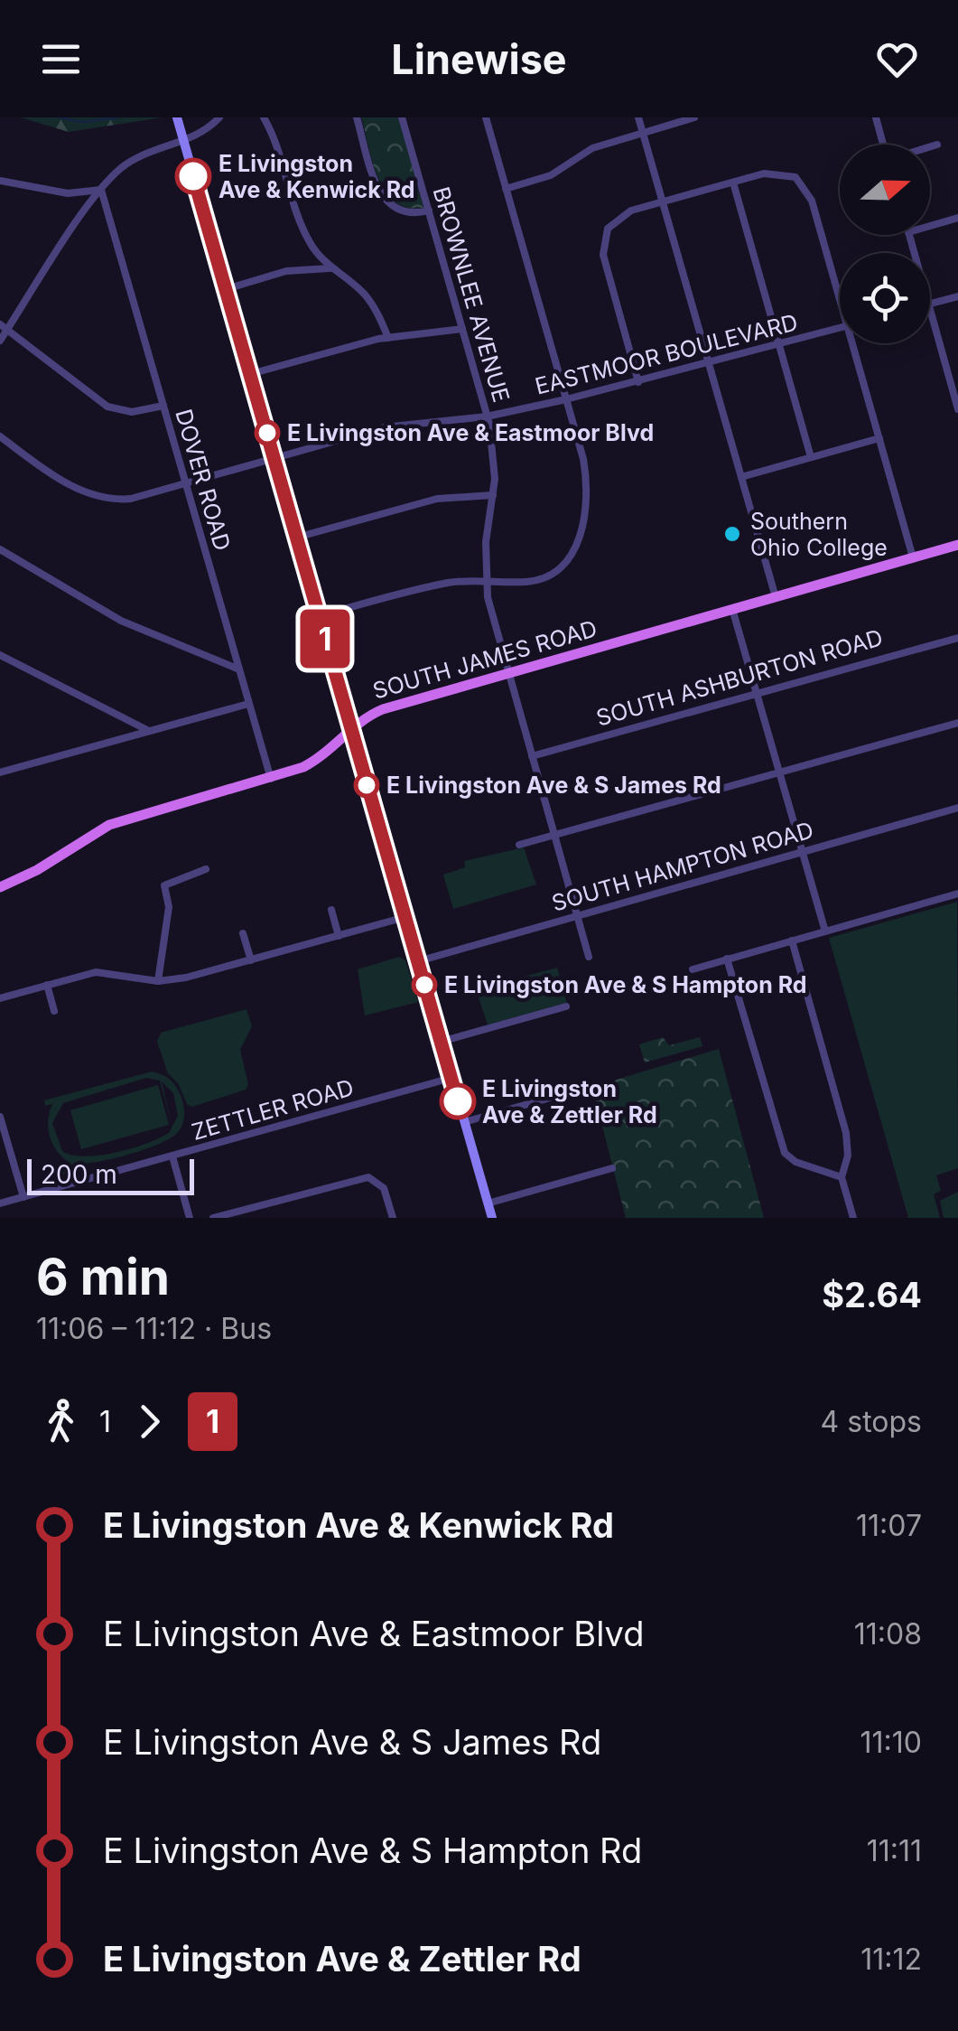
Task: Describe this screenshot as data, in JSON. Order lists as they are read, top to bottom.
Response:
{
  "streets": {
    "main road": ["SOUTH JAMES ROAD"],
    "street": [
      "BROWNLEE AVENUE",
      "EASTMOOR BOULEVARD",
      "DOVER ROAD",
      "SOUTH ASHBURTON ROAD",
      "SOUTH HAMPTON ROAD",
      "ZETTLER ROAD"
    ]
  },
  "crossings": [
    ["BROWNLEE AVENUE", "EASTMOOR BOULEVARD"],
    ["BROWNLEE AVENUE", "SOUTH JAMES ROAD"],
    ["BROWNLEE AVENUE", "SOUTH ASHBURTON ROAD"],
    ["BROWNLEE AVENUE", "SOUTH HAMPTON ROAD"],
    ["EASTMOOR BOULEVARD", "DOVER ROAD"],
    ["DOVER ROAD", "SOUTH JAMES ROAD"]
  ],
  "places": [
    "E Livingston Ave & Kenwick Rd",
    "E Livingston Ave & Eastmoor Blvd",
    "Southern Ohio College",
    "E Livingston Ave & S James Rd",
    "E Livingston Ave & S Hampton Rd",
    "E Livingston Ave & Zettler Rd"
  ],
  "lines": ["bus line 1"],
  "scale_bar": "200 m",
  "north": "right",
  "page": {
    "header": "Linewise",
    "on_map": "1",
    "scale": "200 m",
    "heading": ["6 min", "11:06 – 11:12 · Bus", "$2.64"],
    "legs": ["1", "1", "4 stops"],
    "list": [
      {
        "name": "E Livingston Ave & Kenwick Rd",
        "value": "11:07"
      },
      {
        "name": "E Livingston Ave & Eastmoor Blvd",
        "value": "11:08"
      },
      {
        "name": "E Livingston Ave & S James Rd",
        "value": "11:10"
      },
      {
        "name": "E Livingston Ave & S Hampton Rd",
        "value": "11:11"
      },
      {
        "name": "E Livingston Ave & Zettler Rd",
        "value": "11:12"
      }
    ]
  }
}
